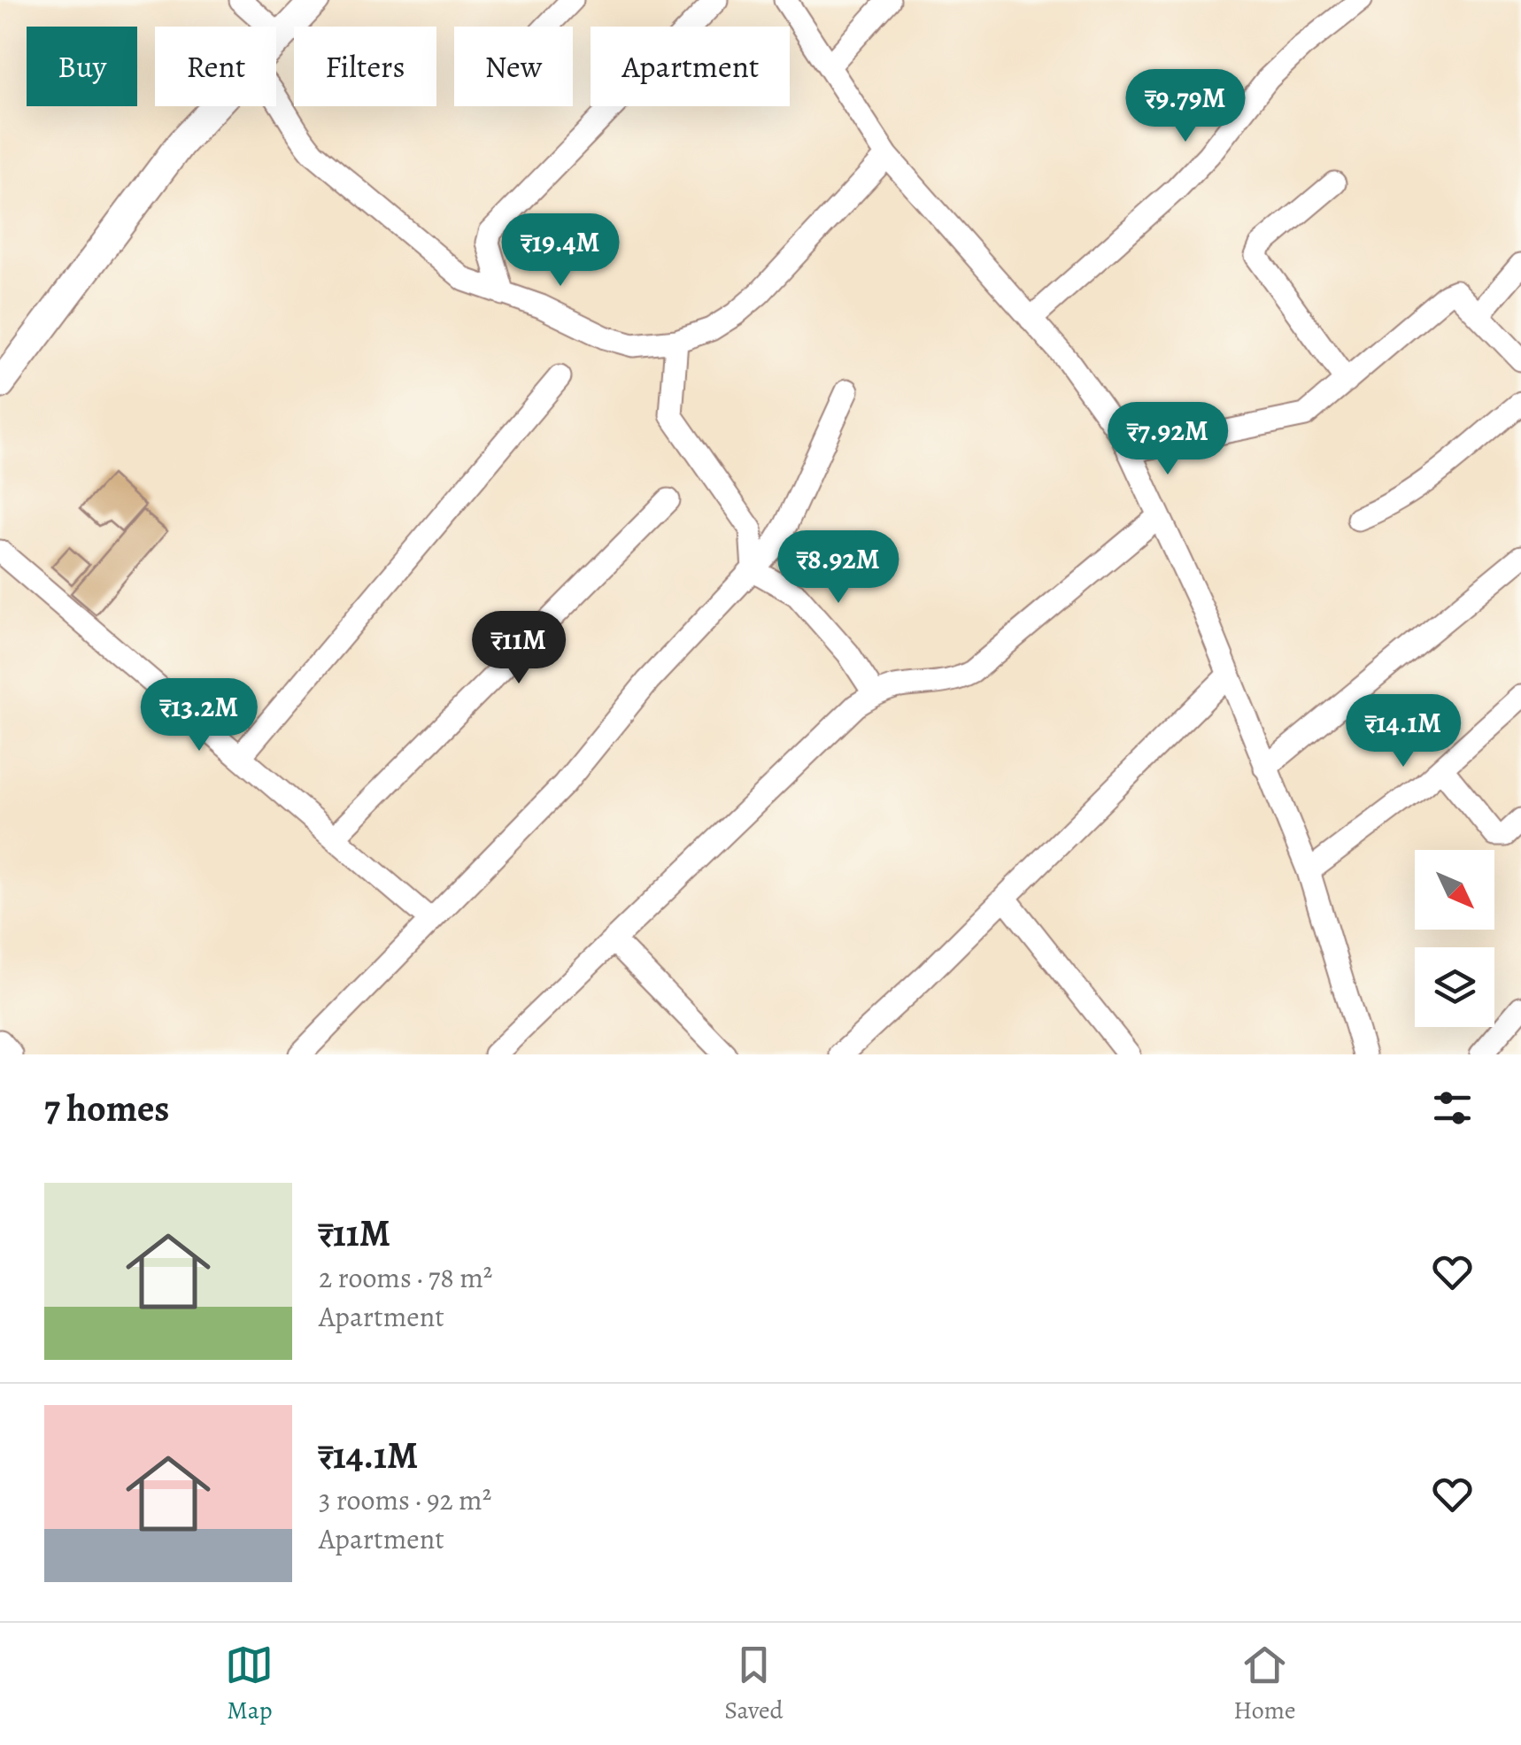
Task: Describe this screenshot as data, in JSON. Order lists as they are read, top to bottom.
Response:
{
  "north": "bottom right",
  "page": {
    "chip": [
      "Buy",
      "Rent",
      "Filters",
      "New",
      "Apartment"
    ],
    "price": [
      "₹9.79M",
      "₹19.4M",
      "₹7.92M",
      "₹8.92M",
      "₹11M",
      "₹13.2M",
      "₹14.1M"
    ],
    "heading": "7 homes",
    "list": [
      {
        "name": "₹11M",
        "note": "2 rooms · 78 m² · Apartment"
      },
      {
        "name": "₹14.1M",
        "note": "3 rooms · 92 m² · Apartment"
      }
    ],
    "tabs": ["Map", "Saved", "Home"]
  }
}
